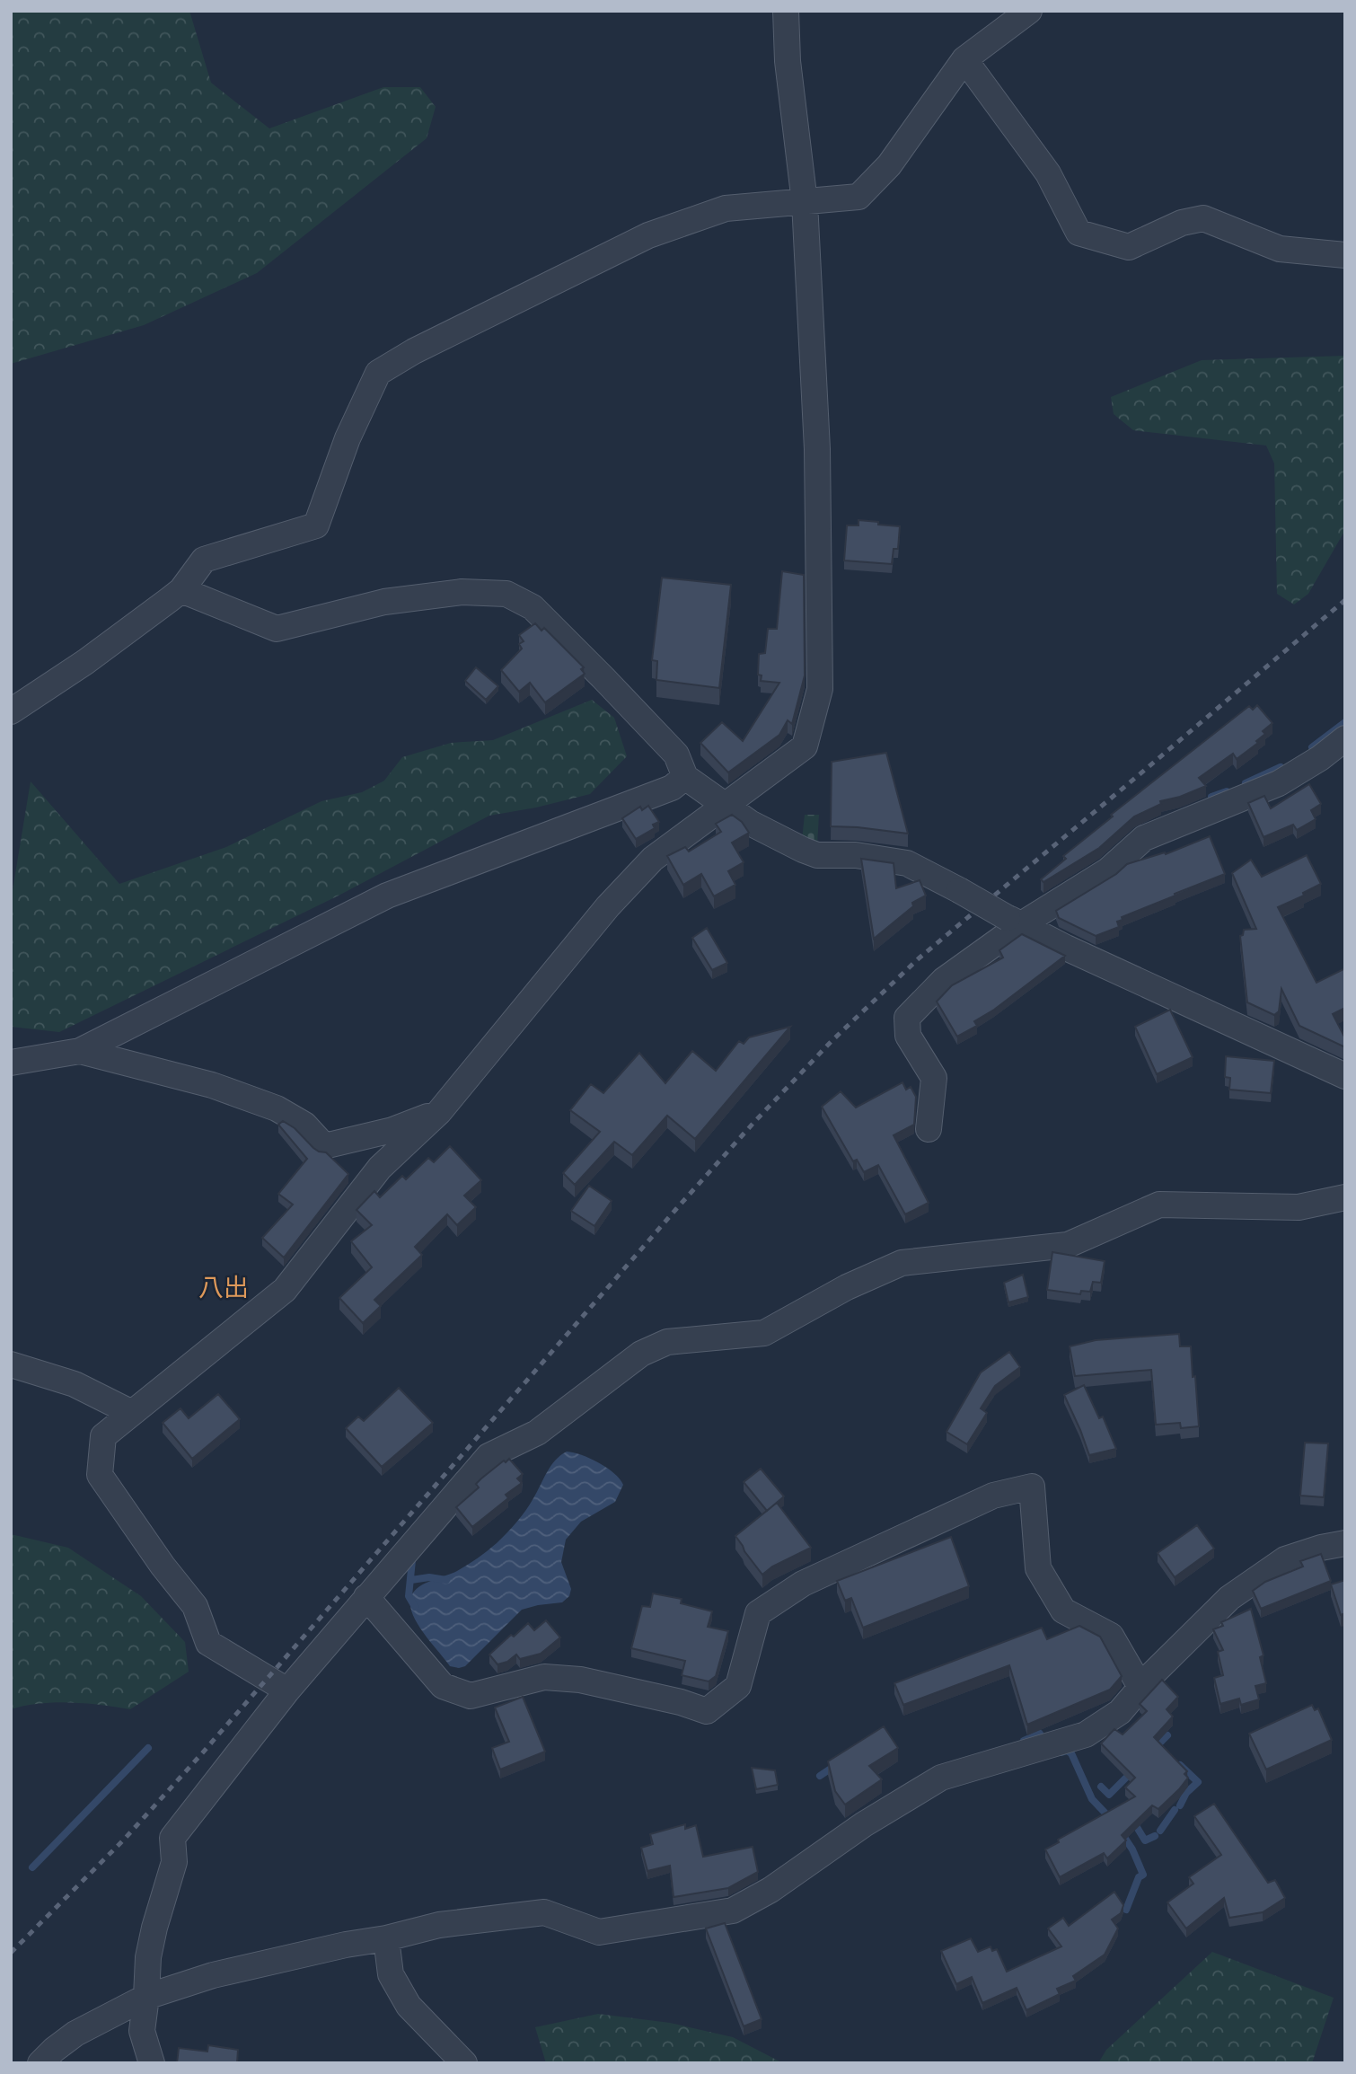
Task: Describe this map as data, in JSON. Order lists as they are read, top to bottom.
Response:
{
  "districts": ["八出"]
}
